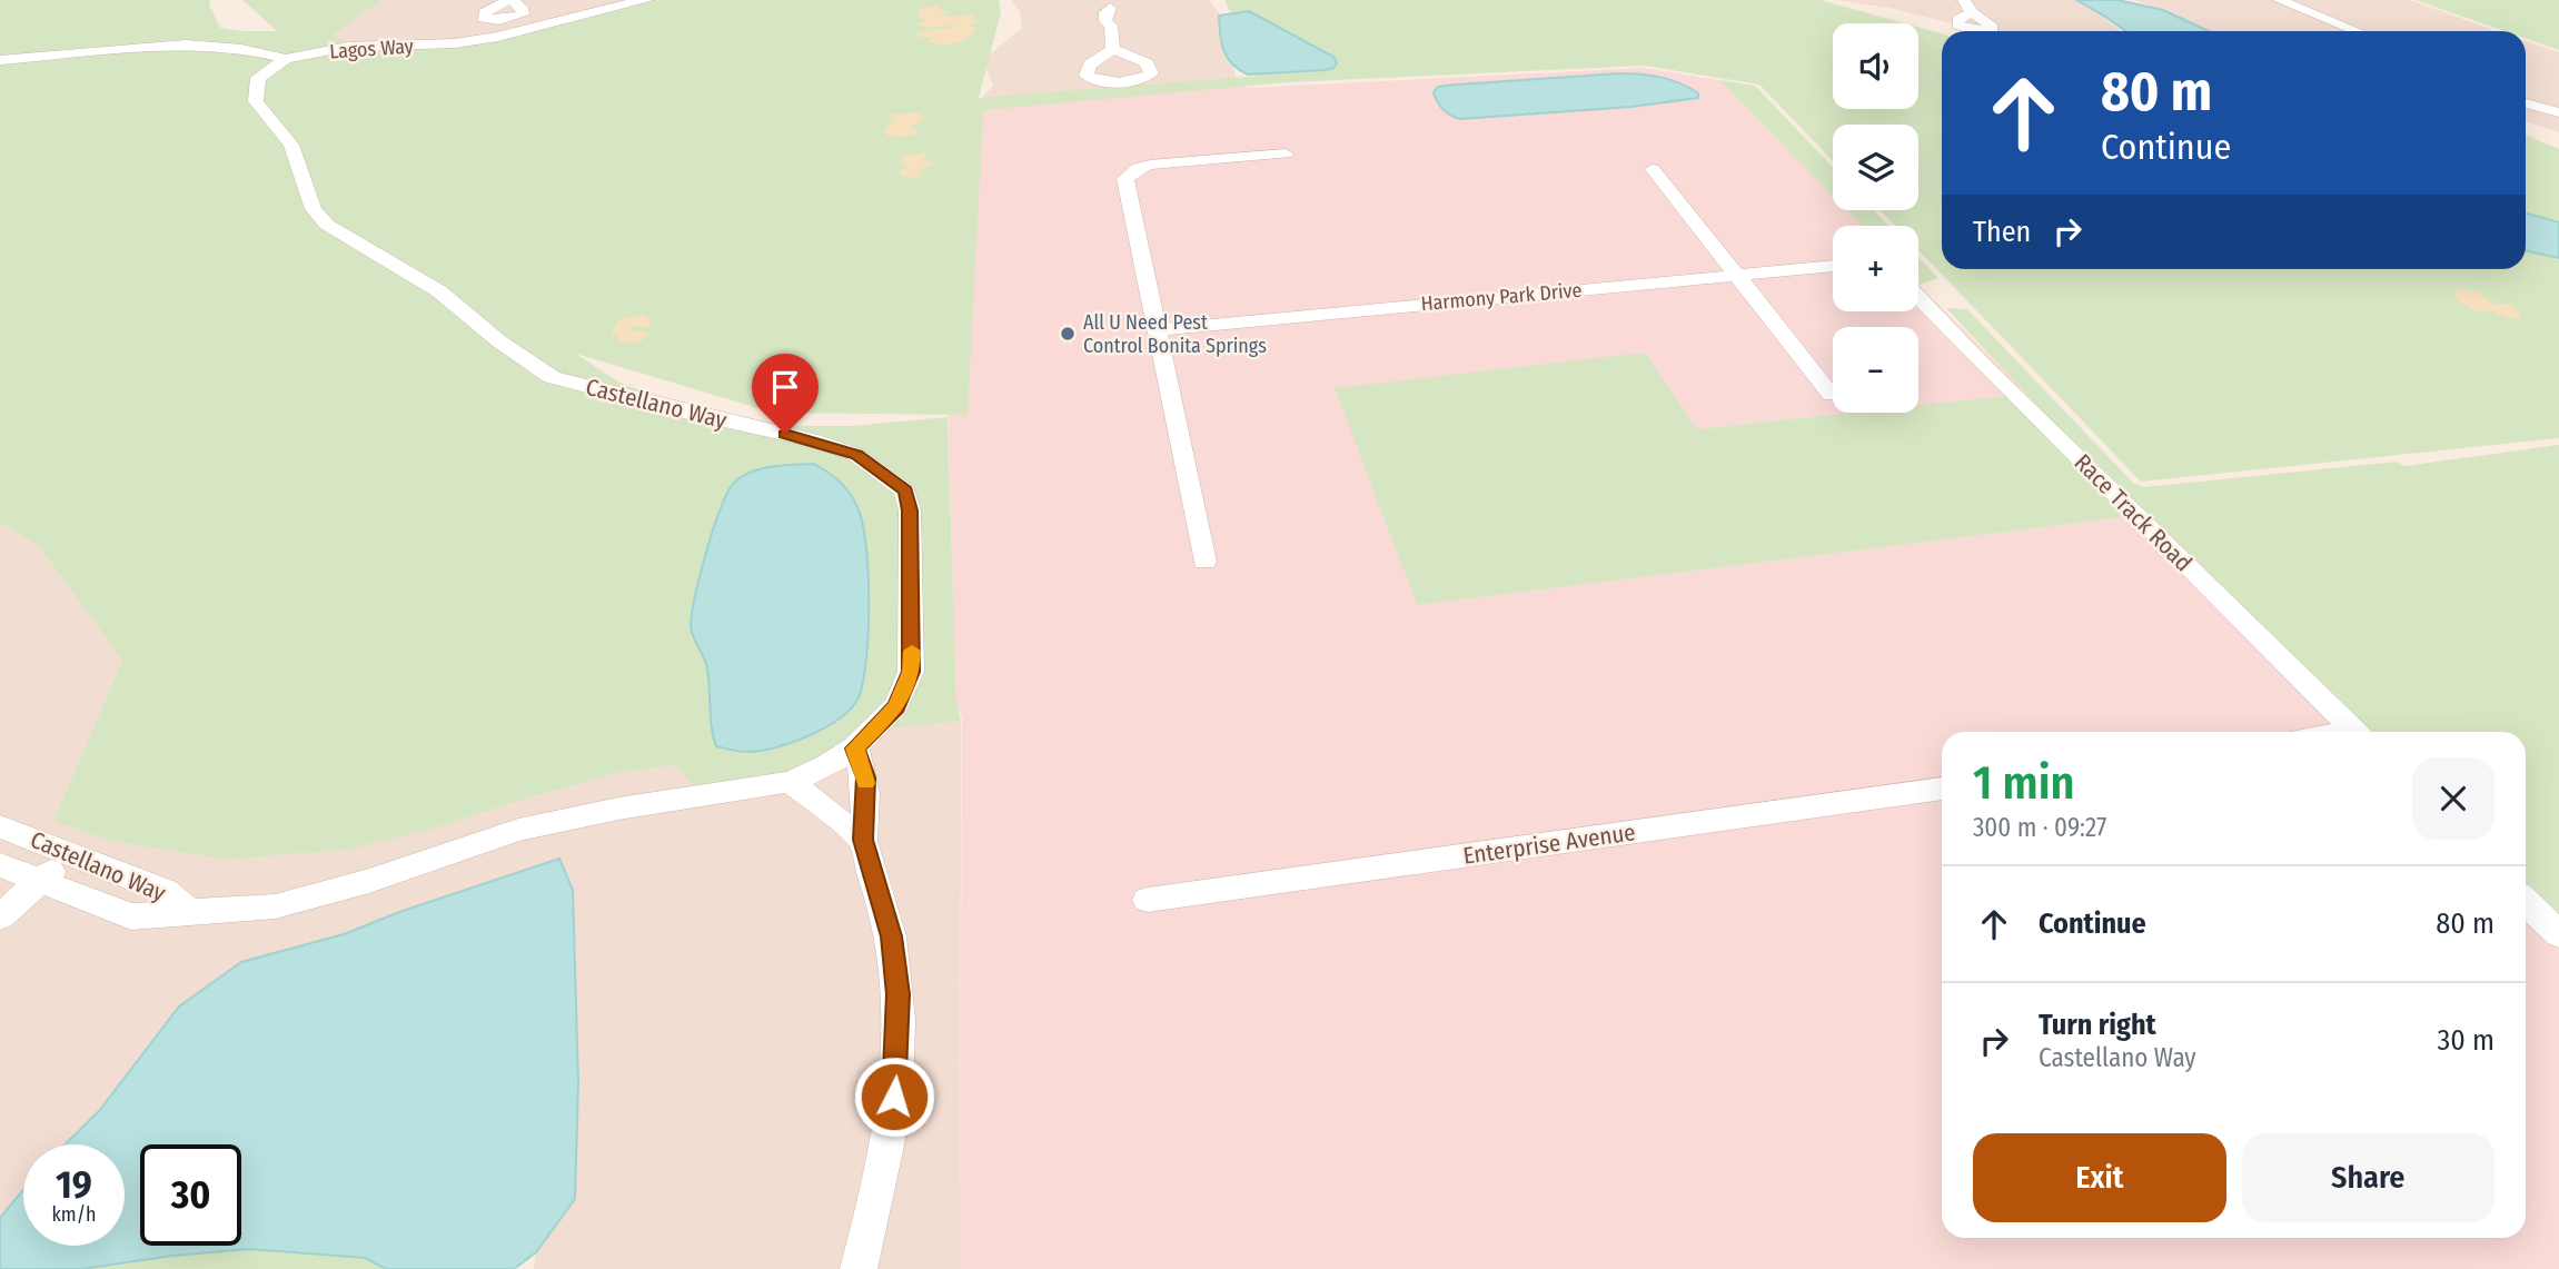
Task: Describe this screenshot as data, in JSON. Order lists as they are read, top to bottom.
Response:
{
  "streets": {
    "street": [
      "Lagos Way",
      "Harmony Park Drive",
      "Castellano Way",
      "Race Track Road",
      "Enterprise Avenue"
    ]
  },
  "crossings": [
    ["Lagos Way", "Castellano Way"]
  ],
  "places": ["All U Need Pest Control Bonita Springs"],
  "page": {
    "map_buttons": ["+", "−"],
    "turn": ["80 m", "Continue"],
    "then": "Then",
    "heading": ["1 min", "300 m · 09:27"],
    "list": [
      {
        "name": "Continue",
        "value": "80 m"
      },
      {
        "name": "Turn right",
        "note": "Castellano Way",
        "value": "30 m"
      }
    ],
    "buttons": ["Exit", "Share"],
    "speed": "19 km/h",
    "limit": "30"
  }
}
